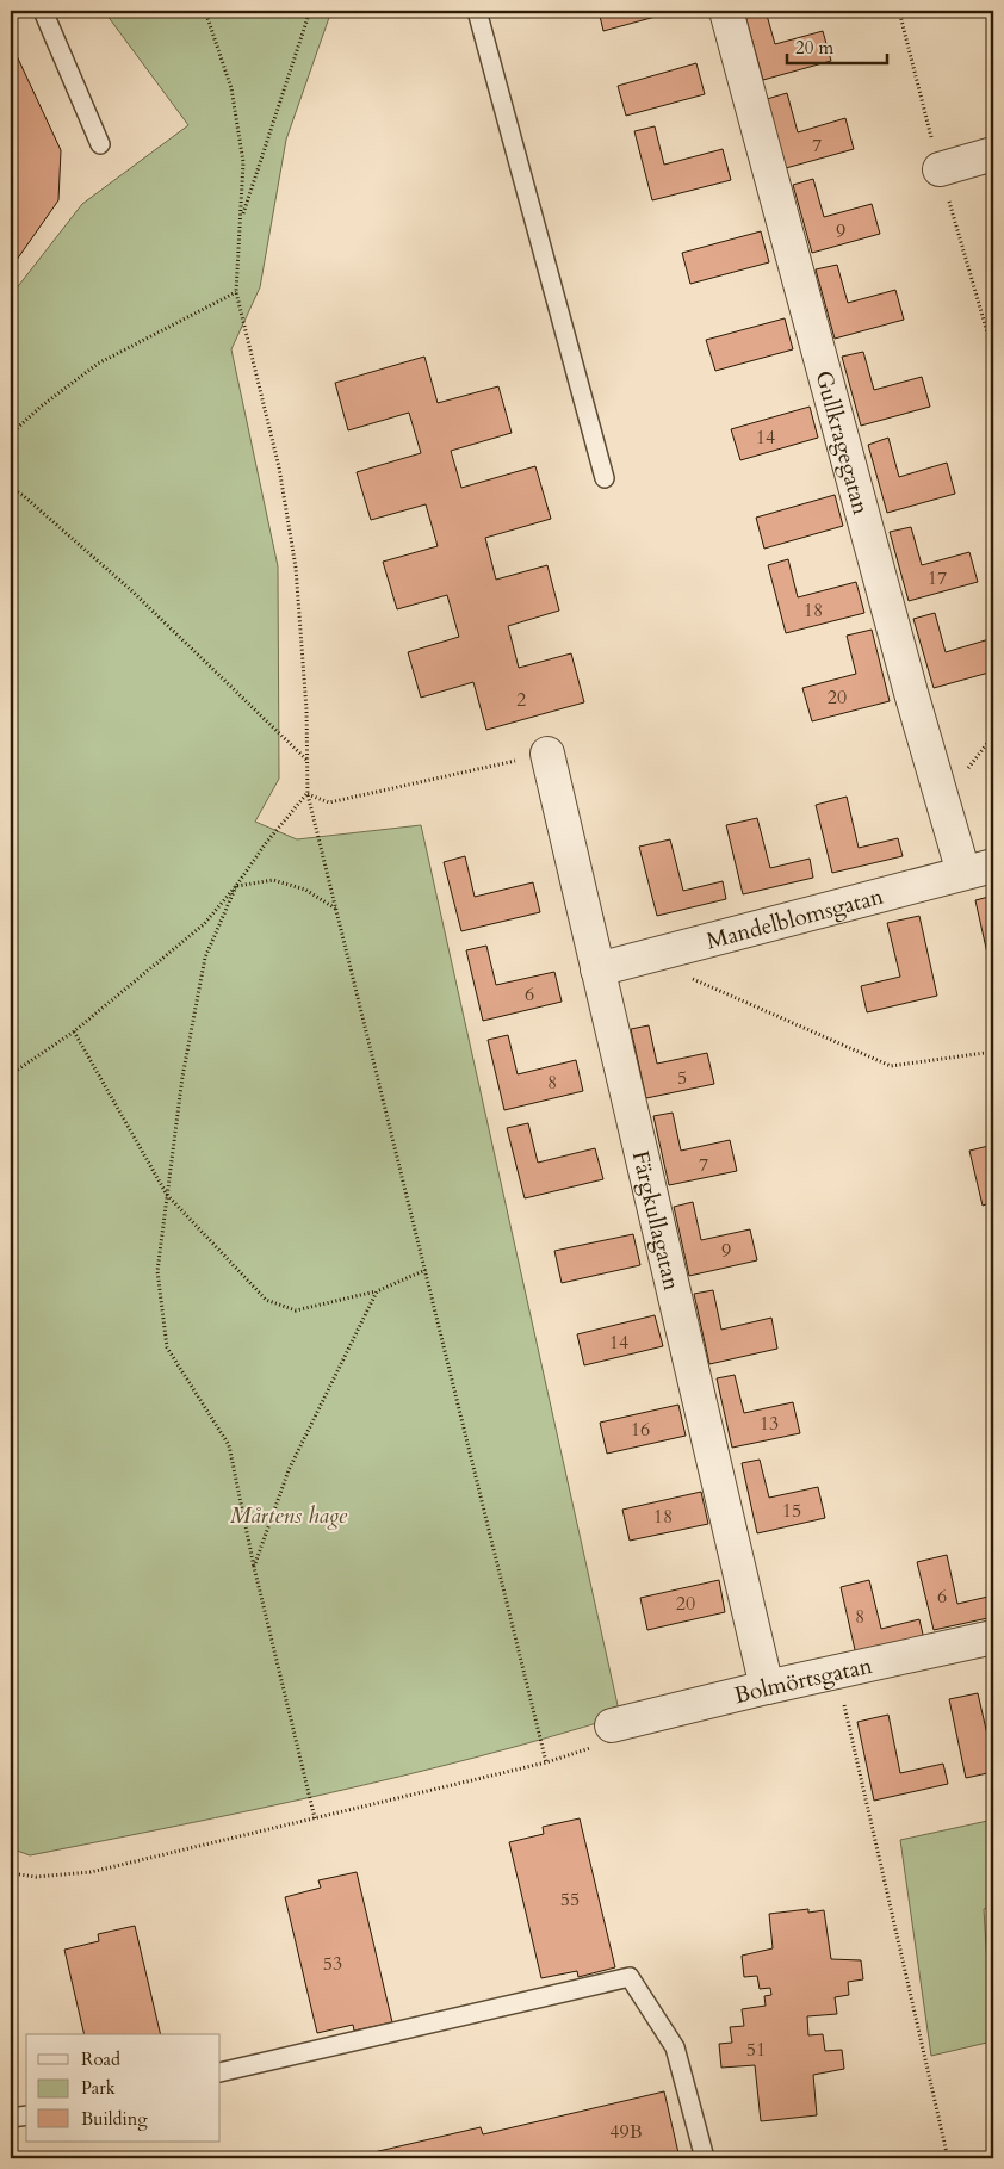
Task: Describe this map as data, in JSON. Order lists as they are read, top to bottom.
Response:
{
  "streets": {
    "street": [
      "Gullkragegatan",
      "Mandelblomsgatan",
      "Färgkullagatan",
      "Bolmörtsgatan"
    ]
  },
  "crossings": [
    ["Gullkragegatan", "Mandelblomsgatan"],
    ["Mandelblomsgatan", "Färgkullagatan"],
    ["Färgkullagatan", "Bolmörtsgatan"]
  ],
  "parks": ["Mårtens hage"],
  "house_numbers": [
    "7",
    "9",
    "14",
    "17",
    "18",
    "20",
    "2",
    "6",
    "5",
    "8",
    "7",
    "9",
    "14",
    "13",
    "16",
    "15",
    "18",
    "6",
    "20",
    "8",
    "55",
    "53",
    "51",
    "49B"
  ],
  "legend": ["Road", "Park", "Building"],
  "scale_bar": "20 m"
}
